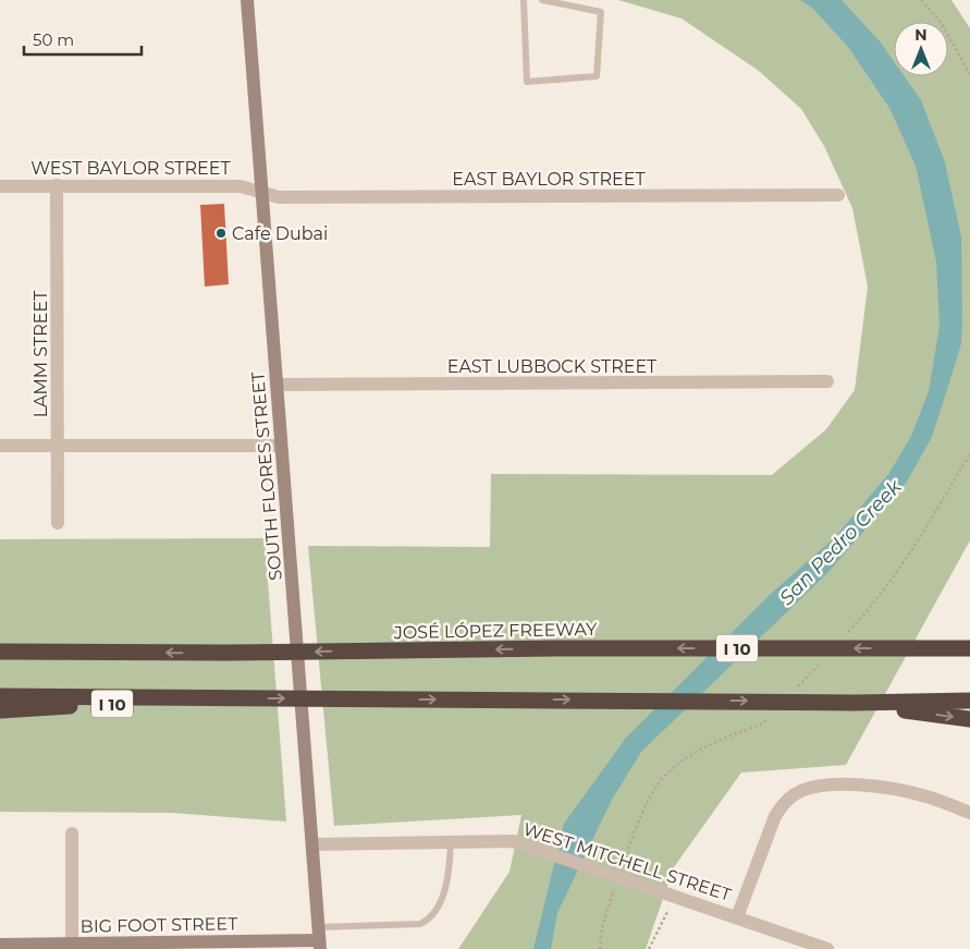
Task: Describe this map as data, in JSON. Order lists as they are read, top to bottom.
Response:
{
  "streets": {
    "highway": ["JOSÉ LÓPEZ FREEWAY", "I 10"],
    "main road": ["SOUTH FLORES STREET", "BIG FOOT STREET"],
    "street": [
      "WEST BAYLOR STREET",
      "EAST BAYLOR STREET",
      "LAMM STREET",
      "EAST LUBBOCK STREET",
      "WEST MITCHELL STREET"
    ]
  },
  "crossings": [
    ["WEST BAYLOR STREET", "EAST BAYLOR STREET"],
    ["WEST BAYLOR STREET", "LAMM STREET"],
    ["WEST BAYLOR STREET", "SOUTH FLORES STREET"],
    ["EAST BAYLOR STREET", "SOUTH FLORES STREET"],
    ["EAST LUBBOCK STREET", "SOUTH FLORES STREET"],
    ["SOUTH FLORES STREET", "WEST MITCHELL STREET"],
    ["SOUTH FLORES STREET", "BIG FOOT STREET"]
  ],
  "water": ["San Pedro Creek"],
  "places": ["Cafe Dubai"],
  "scale_bar": "50 m",
  "north": "top"
}
